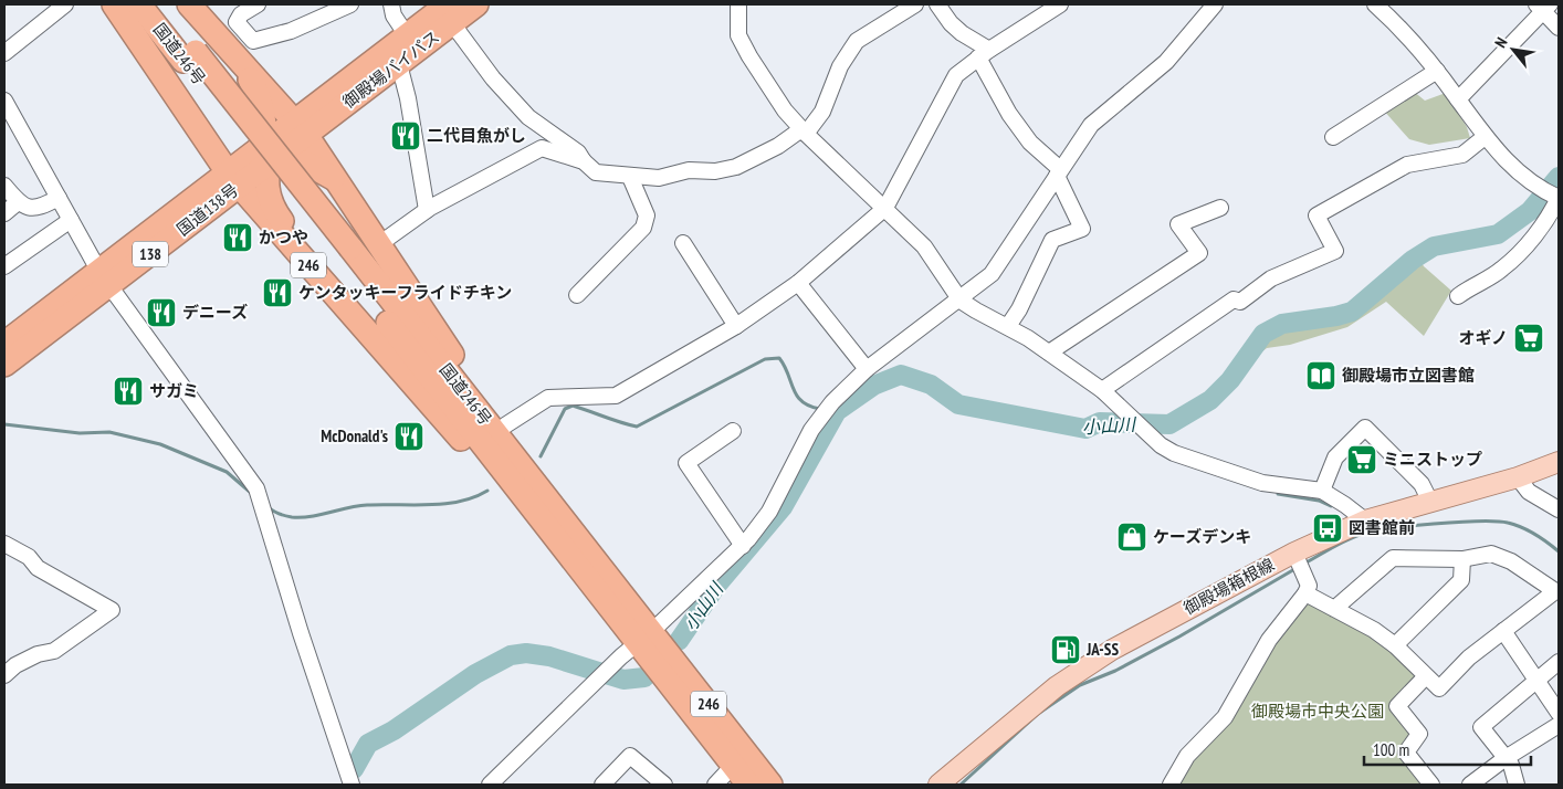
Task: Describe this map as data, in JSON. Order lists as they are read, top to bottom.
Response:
{
  "streets": {
    "highway": [
      "国道246号",
      "御殿場バイパス",
      "国道138号",
      "138",
      "246"
    ],
    "main road": ["御殿場箱根線"]
  },
  "crossings": [
    ["国道246号", "246"],
    ["御殿場バイパス", "国道138号"],
    ["御殿場バイパス", "246"],
    ["国道138号", "246"]
  ],
  "water": ["小山川"],
  "parks": ["御殿場市中央公園"],
  "places": {
    "restaurant": [
      "二代目魚がし",
      "かつや",
      "ケンタッキーフライドチキン",
      "デニーズ",
      "サガミ",
      "McDonald's"
    ],
    "supermarket": ["オギノ", "ミニストップ"],
    "library": ["御殿場市立図書館"],
    "bus stop": ["図書館前"],
    "shop": ["ケーズデンキ"],
    "fuel station": ["JA-SS"]
  },
  "scale_bar": "100 m",
  "north": "top left"
}
